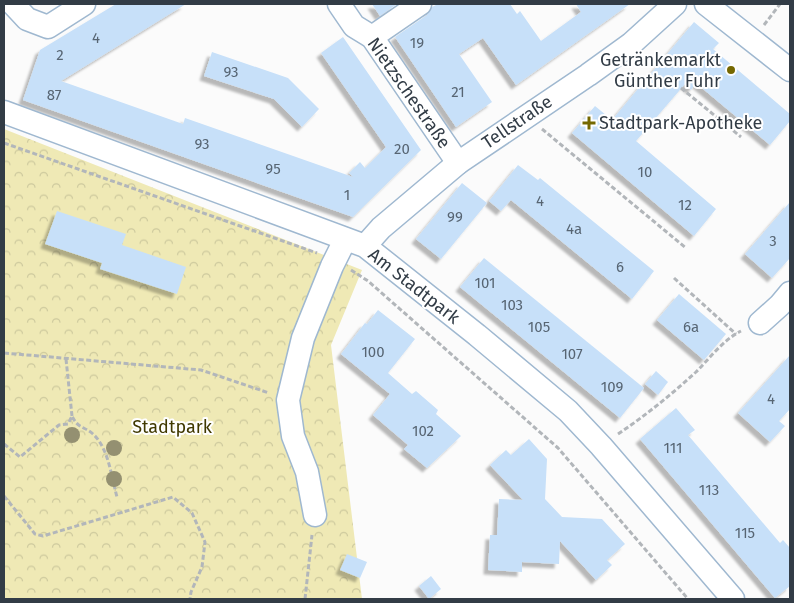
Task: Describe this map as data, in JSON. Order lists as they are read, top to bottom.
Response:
{
  "streets": {
    "street": ["Nietzschestraße", "Tellstraße", "Am Stadtpark"]
  },
  "crossings": [
    ["Nietzschestraße", "Tellstraße"],
    ["Tellstraße", "Am Stadtpark"]
  ],
  "parks": ["Stadtpark"],
  "places": {
    "other": ["Getränkemarkt Günther Fuhr"],
    "health": ["Stadtpark-Apotheke"]
  },
  "house_numbers": [
    "4",
    "19",
    "2",
    "93",
    "21",
    "87",
    "93",
    "20",
    "95",
    "10",
    "1",
    "4",
    "12",
    "99",
    "4a",
    "3",
    "6",
    "101",
    "103",
    "105",
    "6a",
    "100",
    "107",
    "109",
    "4",
    "102",
    "111",
    "113",
    "115"
  ]
}
